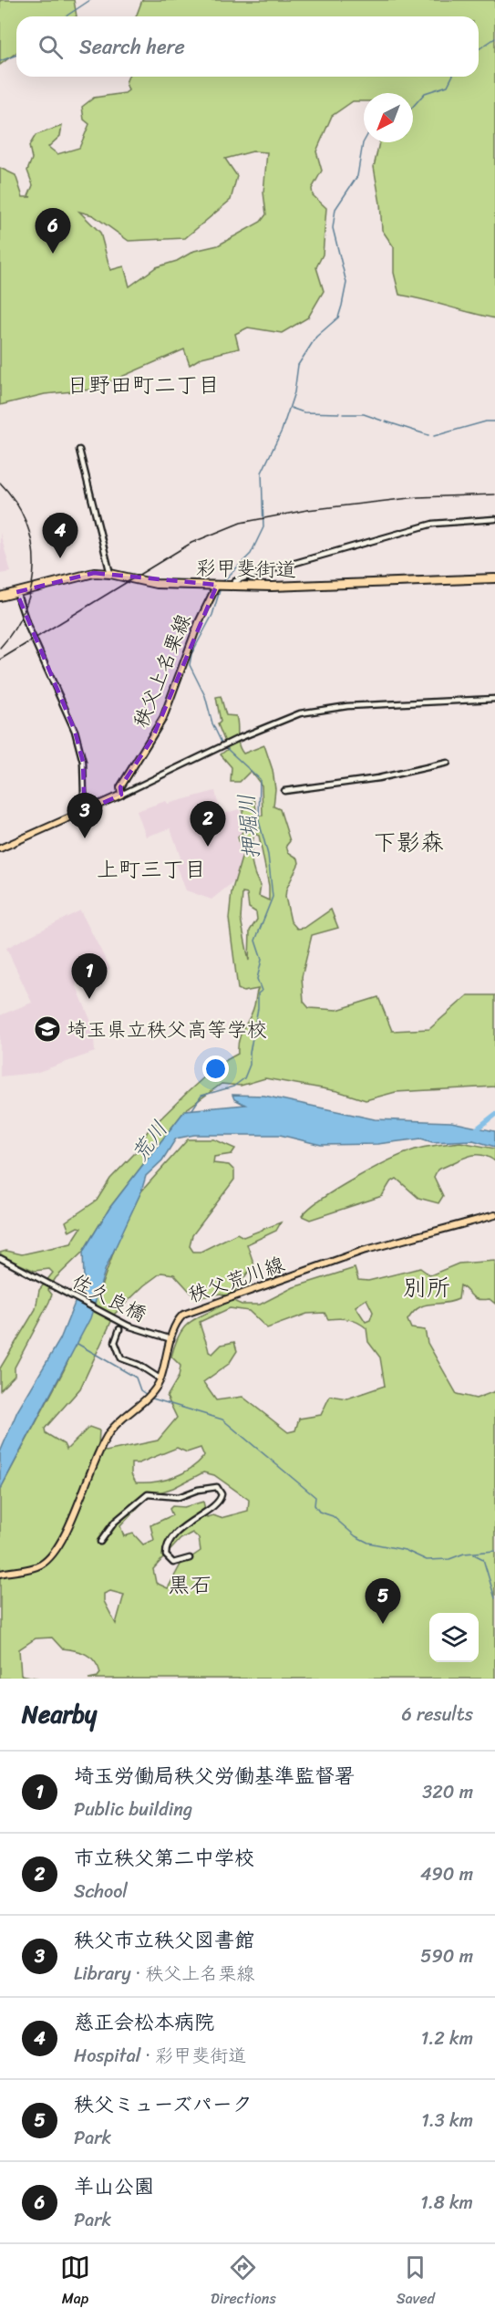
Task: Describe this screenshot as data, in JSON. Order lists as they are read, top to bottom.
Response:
{
  "streets": {
    "highway": ["彩甲斐街道"],
    "main road": ["秩父上名栗線", "秩父荒川線"],
    "street": ["佐久良橋"]
  },
  "crossings": [
    ["彩甲斐街道", "秩父上名栗線"],
    ["秩父荒川線", "佐久良橋"]
  ],
  "districts": [
    "日野田町二丁目",
    "下影森",
    "上町三丁目",
    "別所",
    "黒石"
  ],
  "water": ["押堀川", "荒川"],
  "places": {
    "school or university": ["埼玉県立秩父高等学校"]
  },
  "north": "bottom left",
  "page": {
    "search": "Search here",
    "pins": [
      "6",
      "4",
      "3",
      "2",
      "1",
      "5"
    ],
    "heading": ["Nearby", "6 results"],
    "list": [
      {
        "mark": "1",
        "name": "埼玉労働局秩父労働基準監督署",
        "note": "Public building",
        "value": "320 m"
      },
      {
        "mark": "2",
        "name": "市立秩父第二中学校",
        "note": "School",
        "value": "490 m"
      },
      {
        "mark": "3",
        "name": "秩父市立秩父図書館",
        "note": "Library · 秩父上名栗線",
        "value": "590 m"
      },
      {
        "mark": "4",
        "name": "慈正会松本病院",
        "note": "Hospital · 彩甲斐街道",
        "value": "1.2 km"
      },
      {
        "mark": "5",
        "name": "秩父ミューズパーク",
        "note": "Park",
        "value": "1.3 km"
      },
      {
        "mark": "6",
        "name": "羊山公園",
        "note": "Park",
        "value": "1.8 km"
      }
    ],
    "nav": ["Map", "Directions", "Saved"]
  }
}
